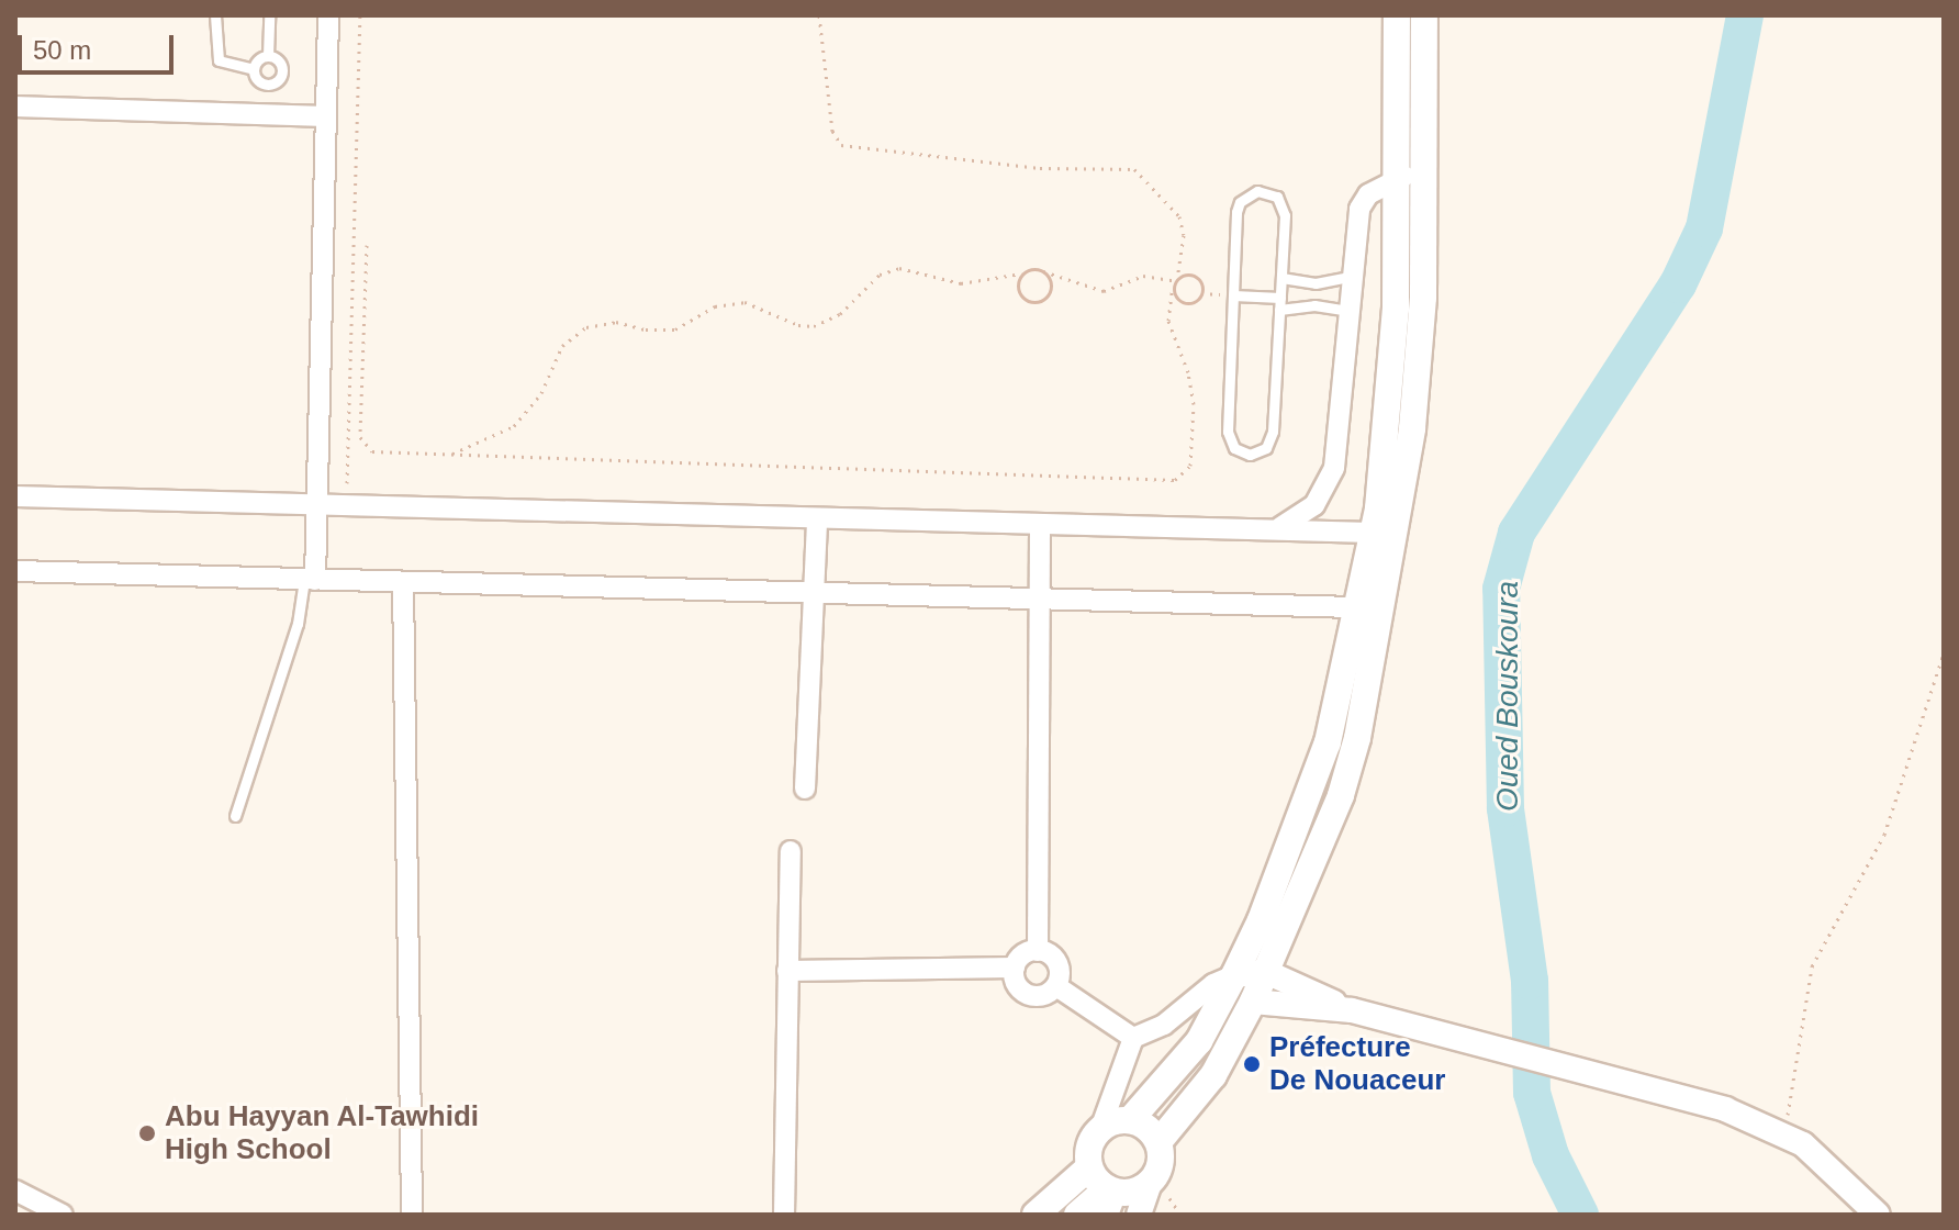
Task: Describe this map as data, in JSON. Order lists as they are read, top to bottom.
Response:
{
  "water": ["Oued Bouskoura"],
  "places": ["Préfecture De Nouaceur", "Abu Hayyan Al-Tawhidi High School"],
  "scale_bar": "50 m"
}
